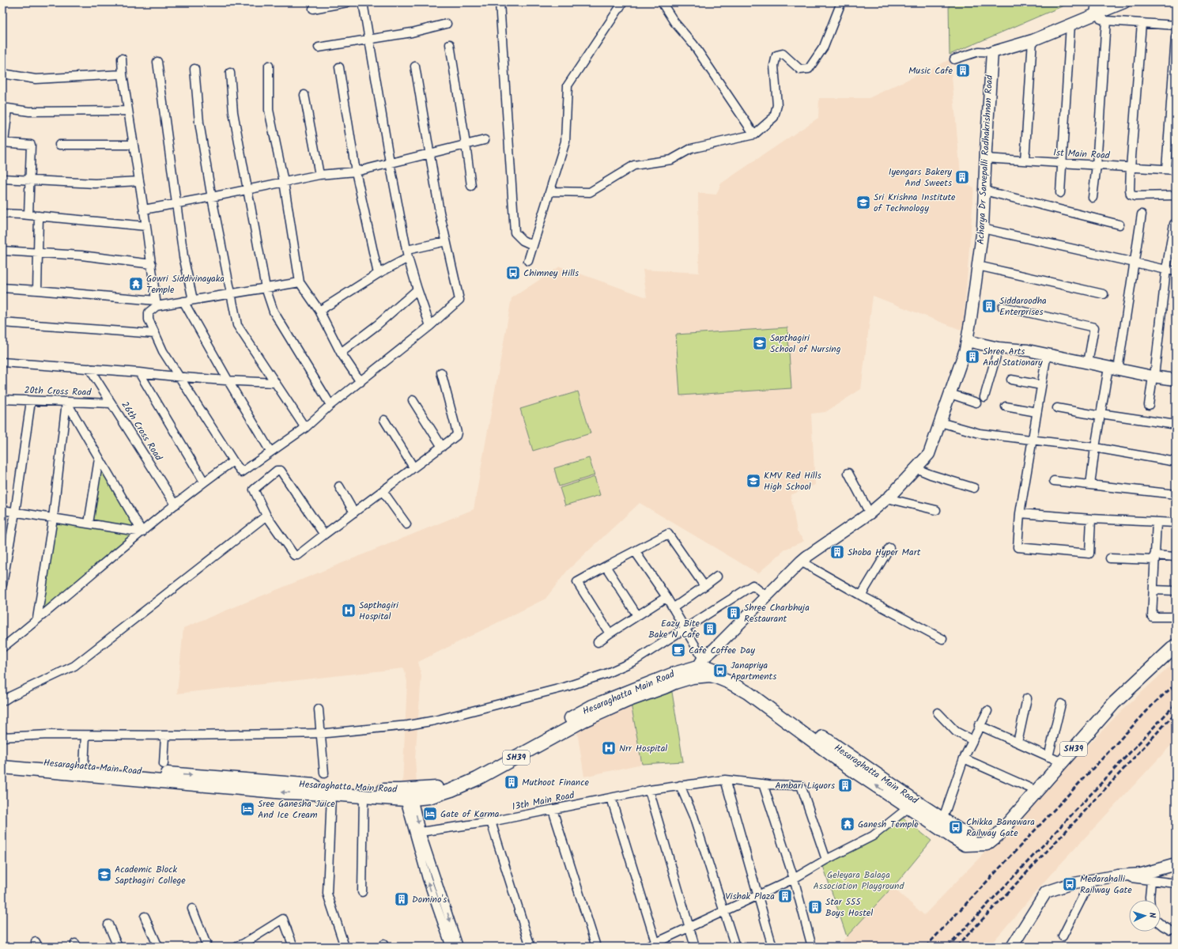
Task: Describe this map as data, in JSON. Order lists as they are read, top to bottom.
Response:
{
  "streets": {
    "main road": ["Hesaraghatta Main Road", "SH39"],
    "street": [
      "1st Main Road",
      "Acharya Dr Sarvepalli Radhakrishnan Road",
      "20th Cross Road",
      "26th Cross Road",
      "13th Main Road"
    ]
  },
  "crossings": [
    ["1st Main Road", "Acharya Dr Sarvepalli Radhakrishnan Road"],
    ["Acharya Dr Sarvepalli Radhakrishnan Road", "Hesaraghatta Main Road"],
    ["20th Cross Road", "26th Cross Road"]
  ],
  "parks": ["Geleyara Balaga Association Playground"],
  "places": {
    "building": [
      "Music Cafe",
      "Iyengars Bakery And Sweets",
      "Siddaroodha Enterprises",
      "Shree Arts And Stationary",
      "Shoba Hyper Mart",
      "Shree Charbhuja Restaurant",
      "Eazy Bite Bake N Cafe",
      "Muthoot Finance",
      "Ambari Liquors",
      "Vishak Plaza",
      "Domino's",
      "Star 555 Boys Hostel"
    ],
    "school or university": [
      "Sri Krishna Institute of Technology",
      "Sapthagiri School of Nursing",
      "KMV Red Hills High School",
      "Academic Block Sapthagiri College"
    ],
    "bus stop": [
      "Chimney Hills",
      "Janapriya Apartments",
      "Chikka Banawara Railway Gate",
      "Medarahalli Railway Gate"
    ],
    "temple": ["Gowri Siddivinayaka Temple", "Ganesh Temple"],
    "hospital": ["Sapthagiri Hospital", "Nrr Hospital"],
    "cafe": ["Cafe Coffee Day"],
    "hotel": ["Sree Ganesha Juice And Ice Cream", "Gate of Karma"]
  },
  "north": "right"
}
